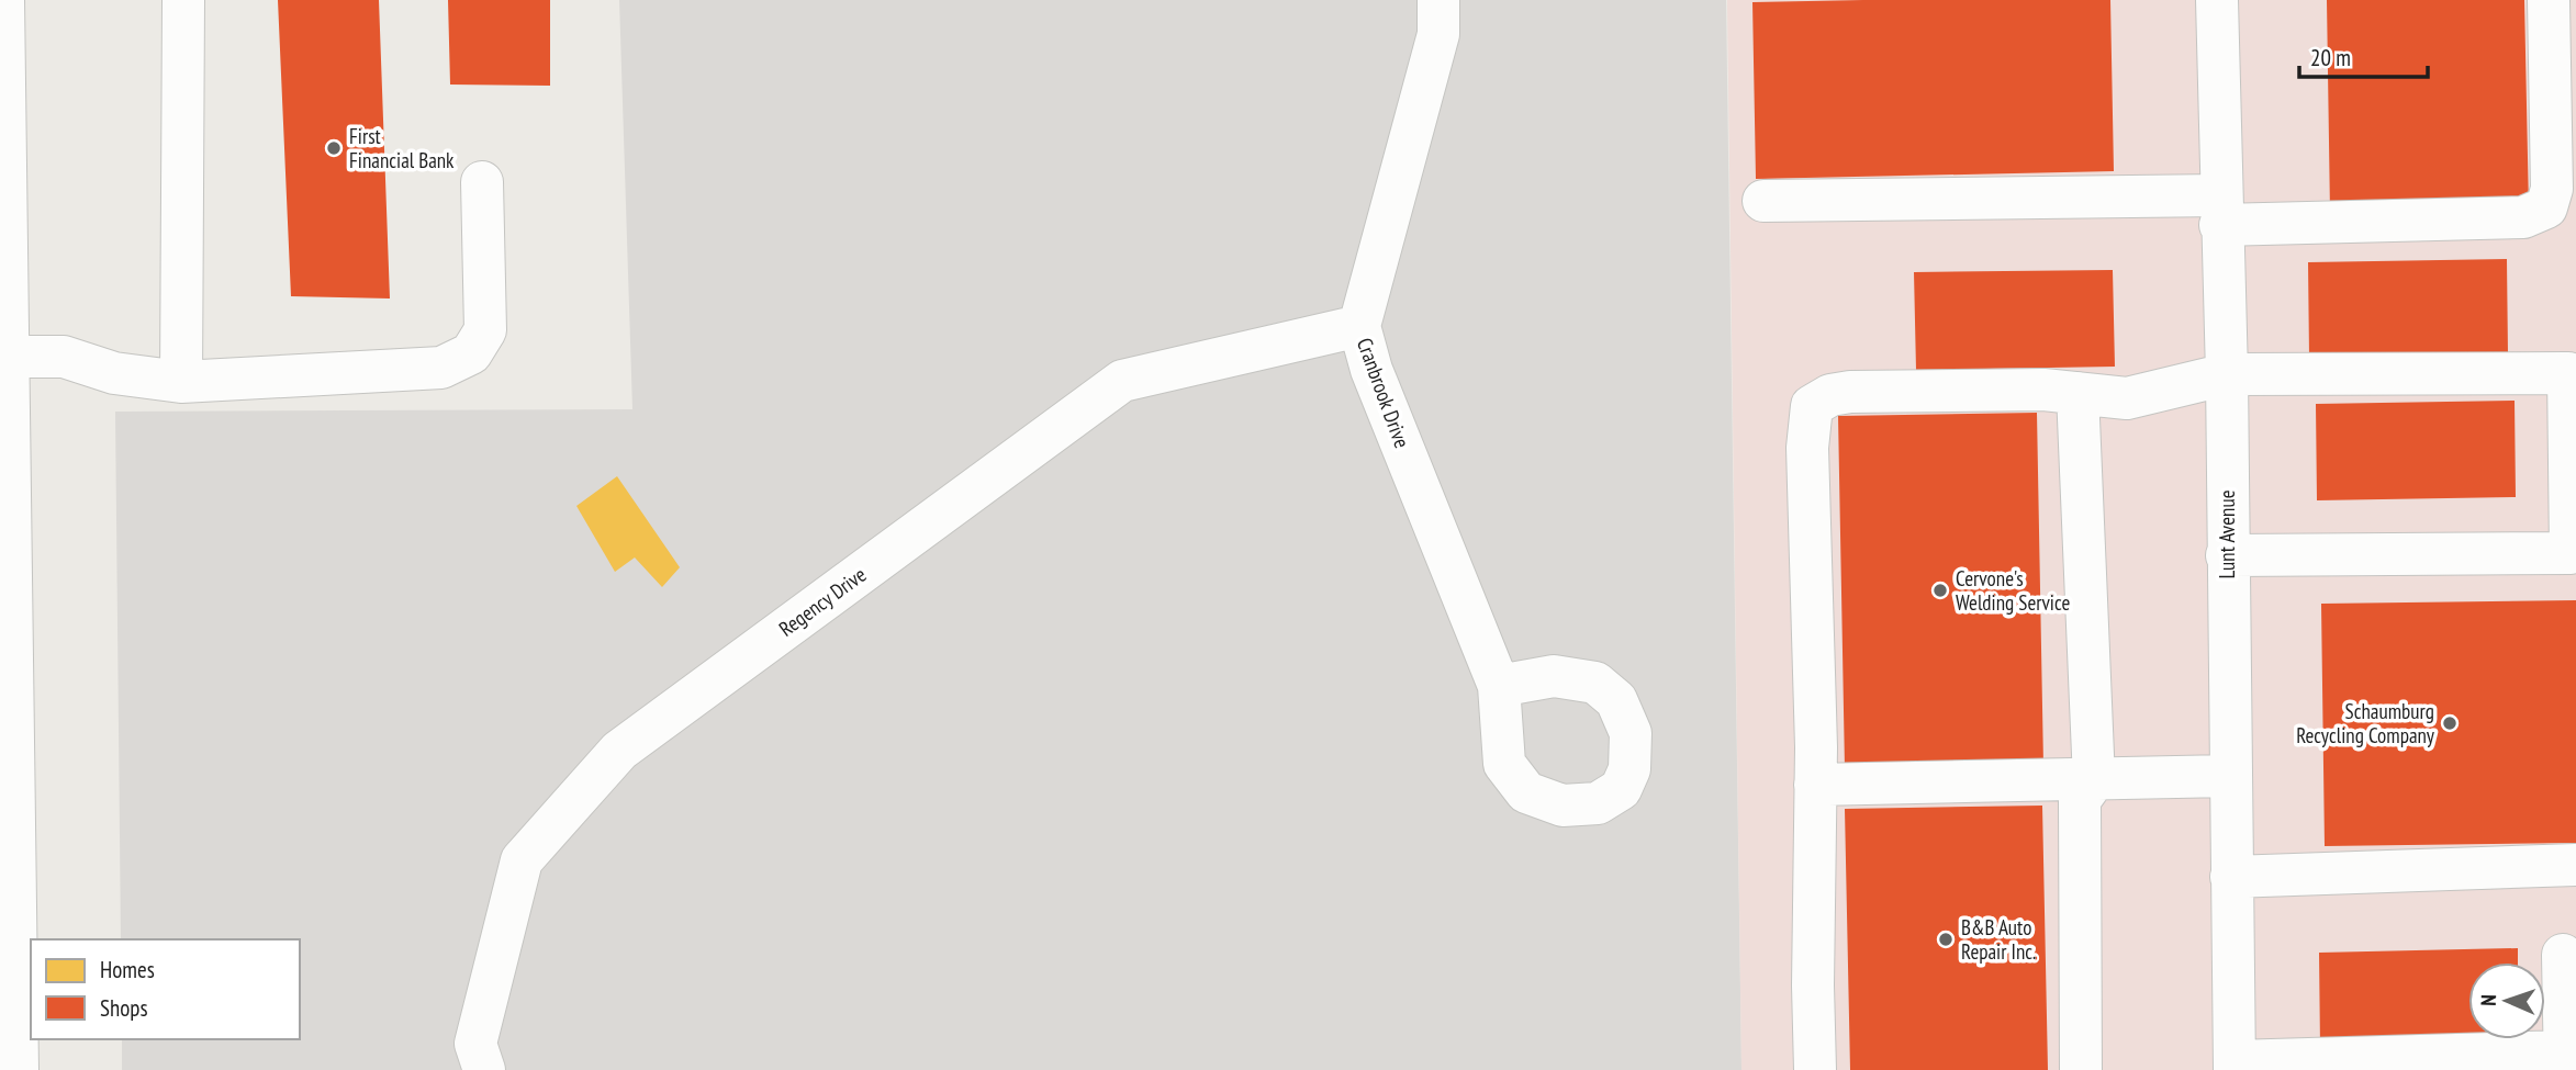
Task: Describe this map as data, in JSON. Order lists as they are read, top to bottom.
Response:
{
  "streets": {
    "street": ["Cranbrook Drive", "Lunt Avenue", "Regency Drive"]
  },
  "crossings": [
    ["Cranbrook Drive", "Regency Drive"]
  ],
  "places": [
    "First Financial Bank",
    "Cervone's Welding Service",
    "Schaumburg Recycling Company",
    "B&B Auto Repair Inc."
  ],
  "legend": ["Homes", "Shops"],
  "scale_bar": "20 m",
  "north": "left"
}
